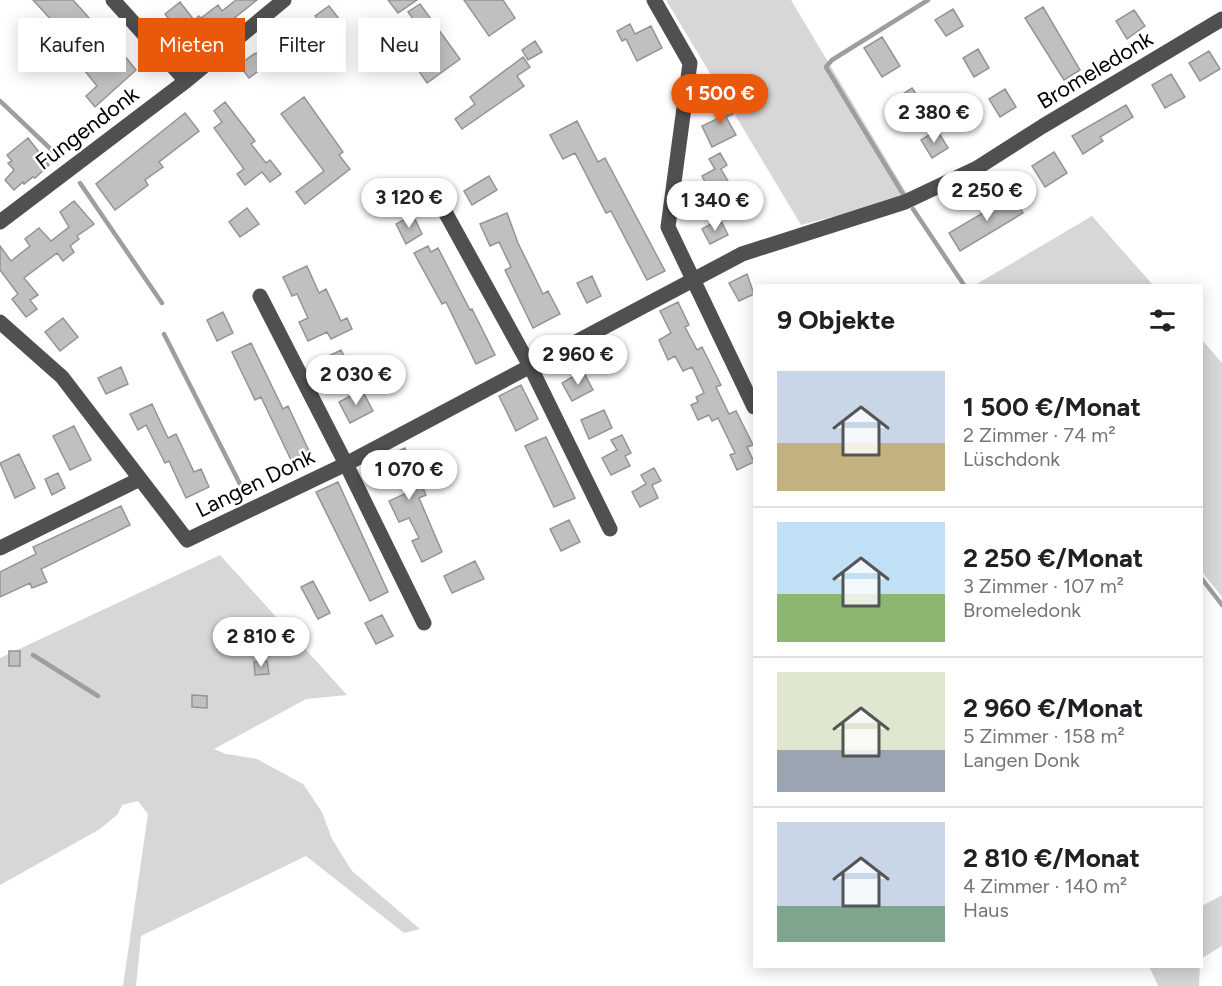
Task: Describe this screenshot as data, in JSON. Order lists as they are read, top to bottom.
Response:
{
  "streets": {
    "street": ["Bromeledonk", "Fungendonk", "Langen Donk"]
  },
  "crossings": [
    ["Bromeledonk", "Langen Donk"]
  ],
  "page": {
    "chip": [
      "Kaufen",
      "Mieten",
      "Filter",
      "Neu"
    ],
    "price": [
      "1 500 €",
      "2 380 €",
      "2 250 €",
      "3 120 €",
      "1 340 €",
      "2 960 €",
      "2 030 €",
      "1 070 €",
      "2 810 €"
    ],
    "heading": "9 Objekte",
    "list": [
      {
        "name": "1 500 €/Monat",
        "note": "2 Zimmer · 74 m² · Lüschdonk"
      },
      {
        "name": "2 250 €/Monat",
        "note": "3 Zimmer · 107 m² · Bromeledonk"
      },
      {
        "name": "2 960 €/Monat",
        "note": "5 Zimmer · 158 m² · Langen Donk"
      },
      {
        "name": "2 810 €/Monat",
        "note": "4 Zimmer · 140 m² · Haus"
      }
    ]
  }
}
